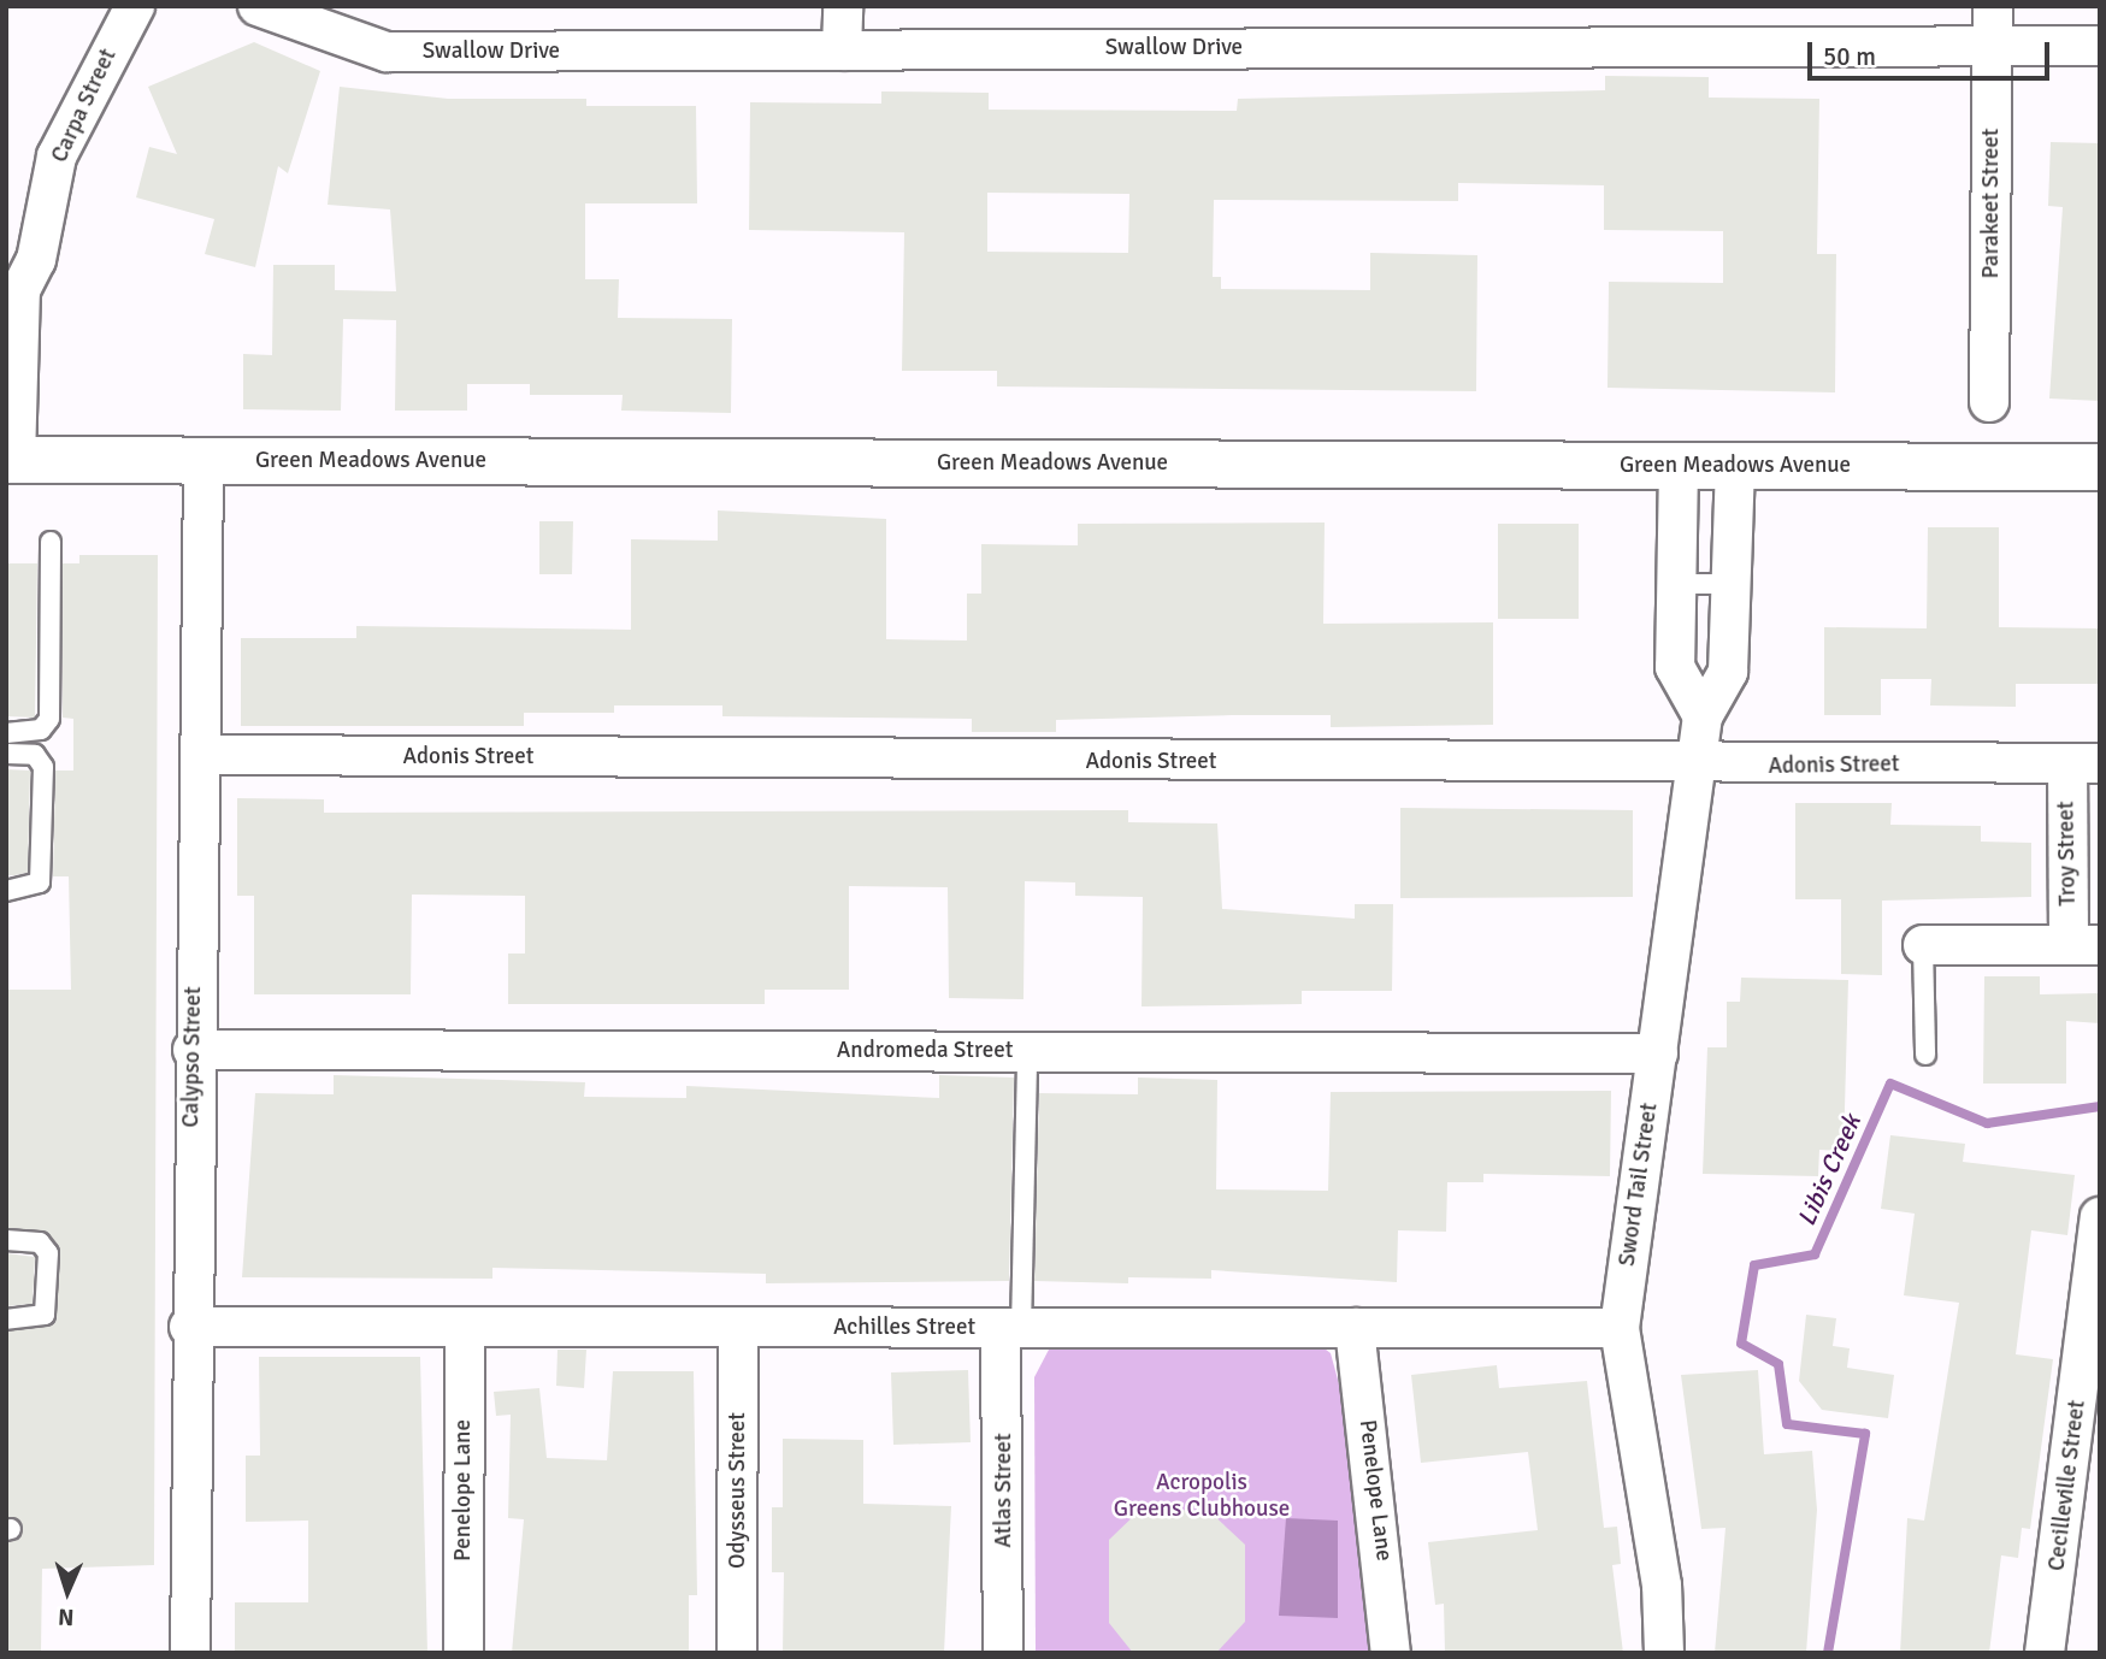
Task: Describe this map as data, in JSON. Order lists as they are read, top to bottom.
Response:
{
  "streets": {
    "street": [
      "Swallow Drive",
      "Carpa Street",
      "Parakeet Street",
      "Green Meadows Avenue",
      "Adonis Street",
      "Troy Street",
      "Andromeda Street",
      "Calypso Street",
      "Sword Tail Street",
      "Achilles Street",
      "Cecilleville Street",
      "Penelope Lane",
      "Odysseus Street",
      "Atlas Street"
    ]
  },
  "crossings": [
    ["Swallow Drive", "Parakeet Street"],
    ["Carpa Street", "Green Meadows Avenue"],
    ["Green Meadows Avenue", "Calypso Street"],
    ["Green Meadows Avenue", "Sword Tail Street"],
    ["Adonis Street", "Troy Street"],
    ["Adonis Street", "Calypso Street"],
    ["Adonis Street", "Sword Tail Street"],
    ["Andromeda Street", "Calypso Street"],
    ["Andromeda Street", "Sword Tail Street"],
    ["Calypso Street", "Achilles Street"],
    ["Sword Tail Street", "Achilles Street"],
    ["Achilles Street", "Penelope Lane"],
    ["Achilles Street", "Odysseus Street"],
    ["Achilles Street", "Atlas Street"]
  ],
  "water": ["Libis Creek"],
  "parks": ["Acropolis Greens Clubhouse"],
  "scale_bar": "50 m",
  "north": "bottom"
}
